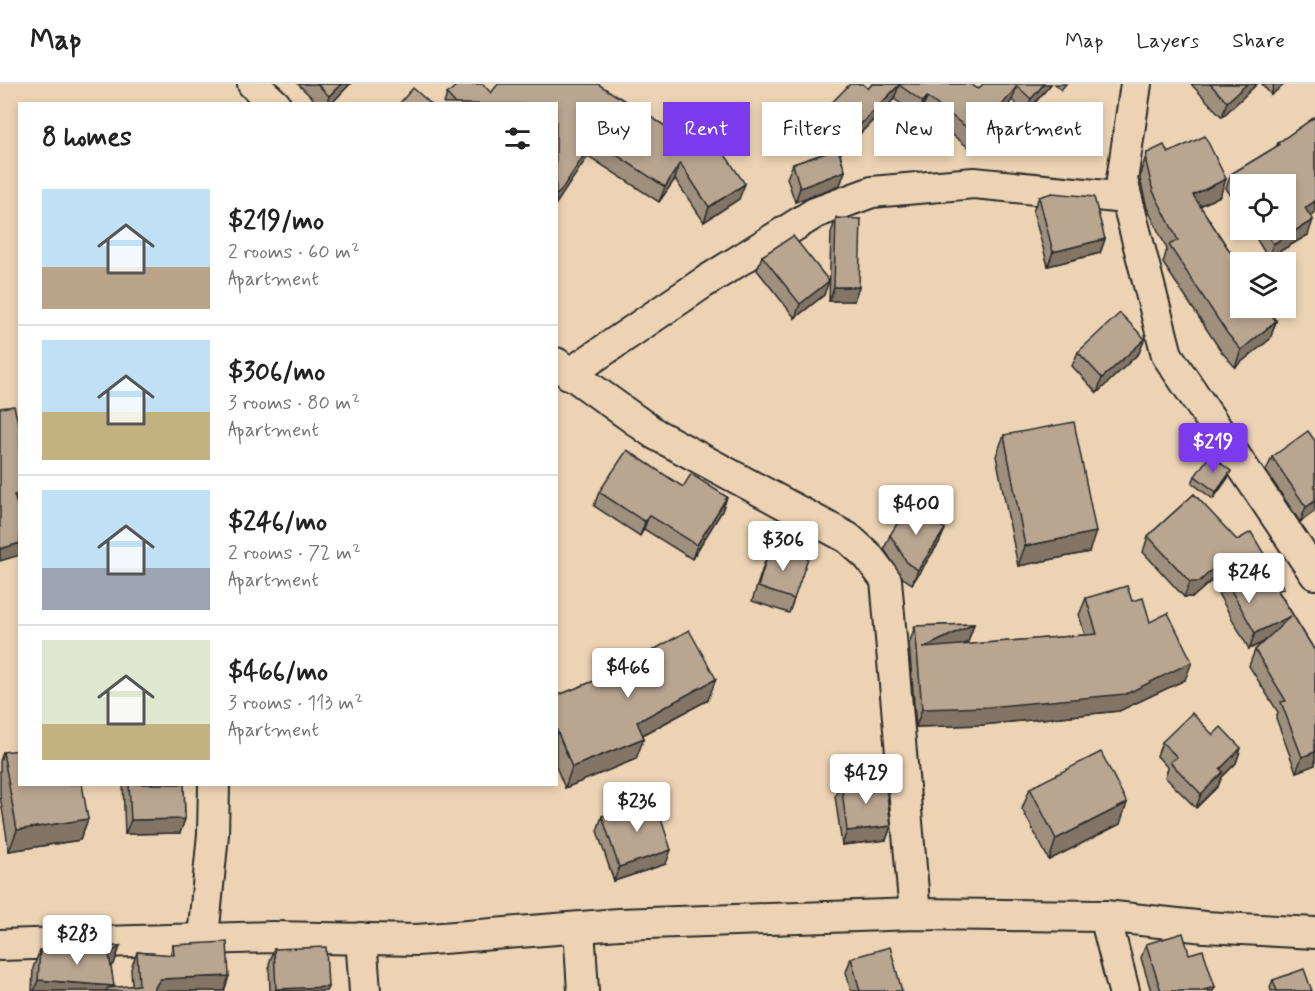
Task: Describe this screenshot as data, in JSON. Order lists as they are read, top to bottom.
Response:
{
  "page": {
    "header": "Map",
    "nav": ["Map", "Layers", "Share"],
    "chip": [
      "Buy",
      "Rent",
      "Filters",
      "New",
      "Apartment"
    ],
    "heading": "8 homes",
    "list": [
      {
        "name": "$219/mo",
        "note": "2 rooms · 60 m² · Apartment"
      },
      {
        "name": "$306/mo",
        "note": "3 rooms · 80 m² · Apartment"
      },
      {
        "name": "$246/mo",
        "note": "2 rooms · 72 m² · Apartment"
      },
      {
        "name": "$466/mo",
        "note": "3 rooms · 113 m² · Apartment"
      }
    ],
    "price": [
      "$219",
      "$400",
      "$306",
      "$246",
      "$466",
      "$429",
      "$236",
      "$283"
    ]
  }
}
